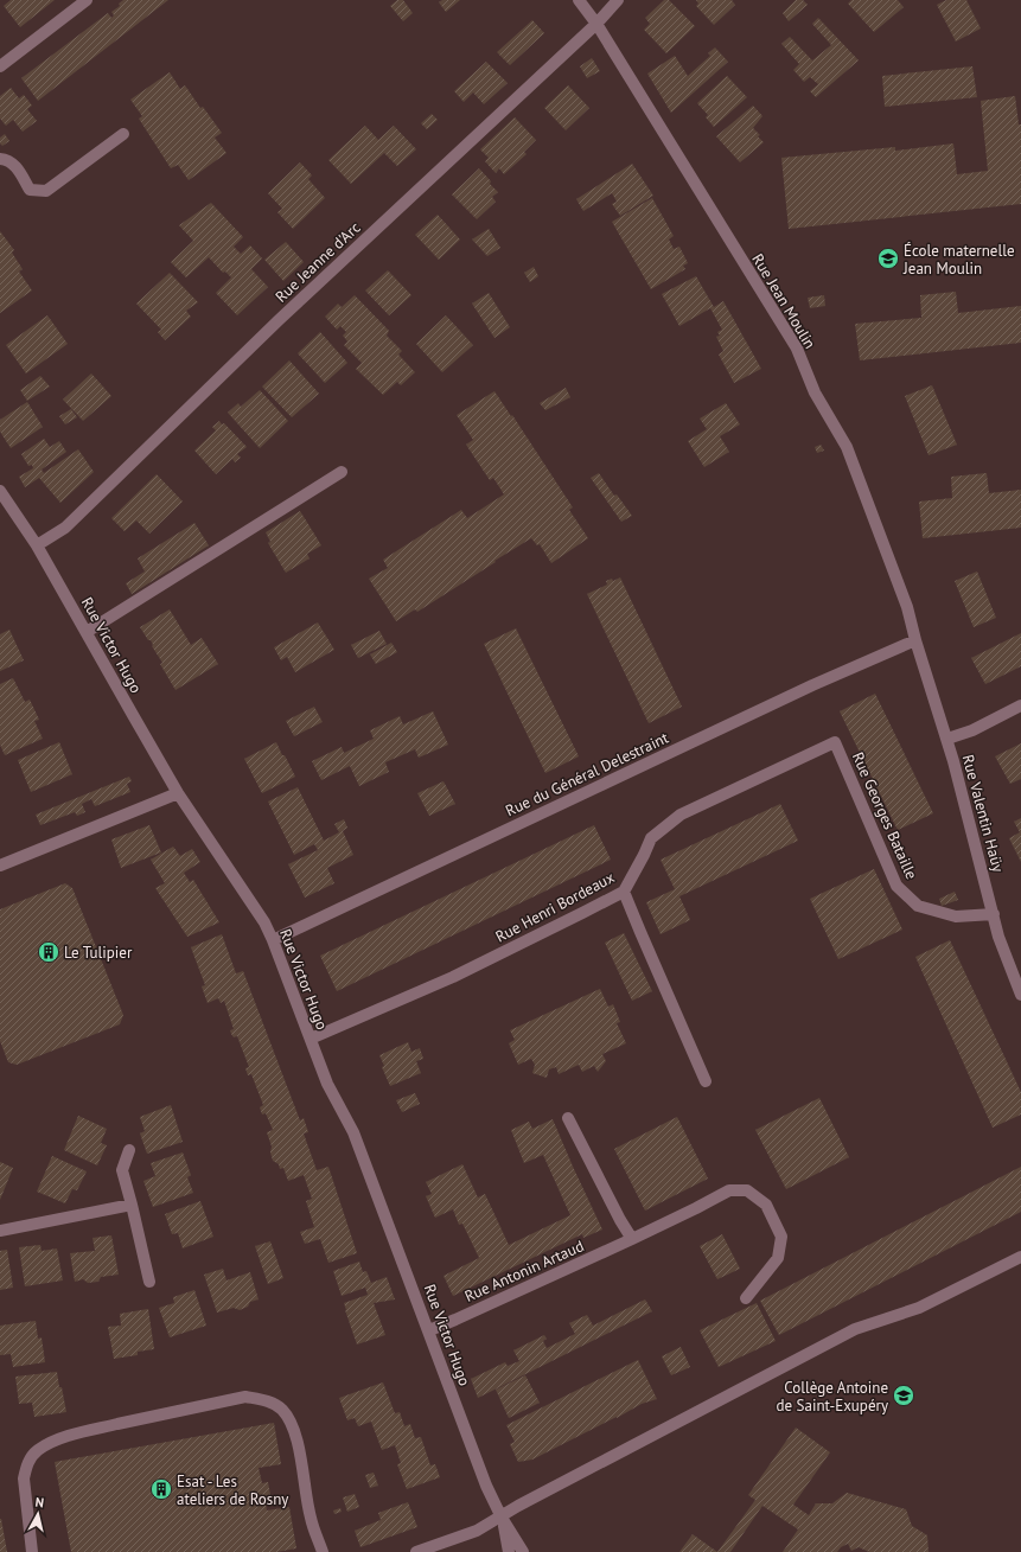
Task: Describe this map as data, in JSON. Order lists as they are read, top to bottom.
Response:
{
  "streets": {
    "street": [
      "Rue Jeanne d'Arc",
      "Rue Jean Moulin",
      "Rue Victor Hugo",
      "Rue du Général Delestraint",
      "Rue Valentin Haüy",
      "Rue Georges Bataille",
      "Rue Henri Bordeaux",
      "Rue Antonin Artaud"
    ]
  },
  "crossings": [
    ["Rue Jeanne d'Arc", "Rue Jean Moulin"],
    ["Rue Jeanne d'Arc", "Rue Victor Hugo"],
    ["Rue Jean Moulin", "Rue du Général Delestraint"],
    ["Rue Jean Moulin", "Rue Valentin Haüy"],
    ["Rue Victor Hugo", "Rue du Général Delestraint"],
    ["Rue Victor Hugo", "Rue Henri Bordeaux"],
    ["Rue Victor Hugo", "Rue Antonin Artaud"],
    ["Rue du Général Delestraint", "Rue Valentin Haüy"],
    ["Rue Valentin Haüy", "Rue Georges Bataille"],
    ["Rue Georges Bataille", "Rue Henri Bordeaux"]
  ],
  "places": {
    "school or university": ["École maternelle Jean Moulin", "Collège Antoine de Saint-Exupéry"],
    "building": ["Le Tulipier", "Esat - Les ateliers de Rosny"]
  },
  "north": "top"
}
